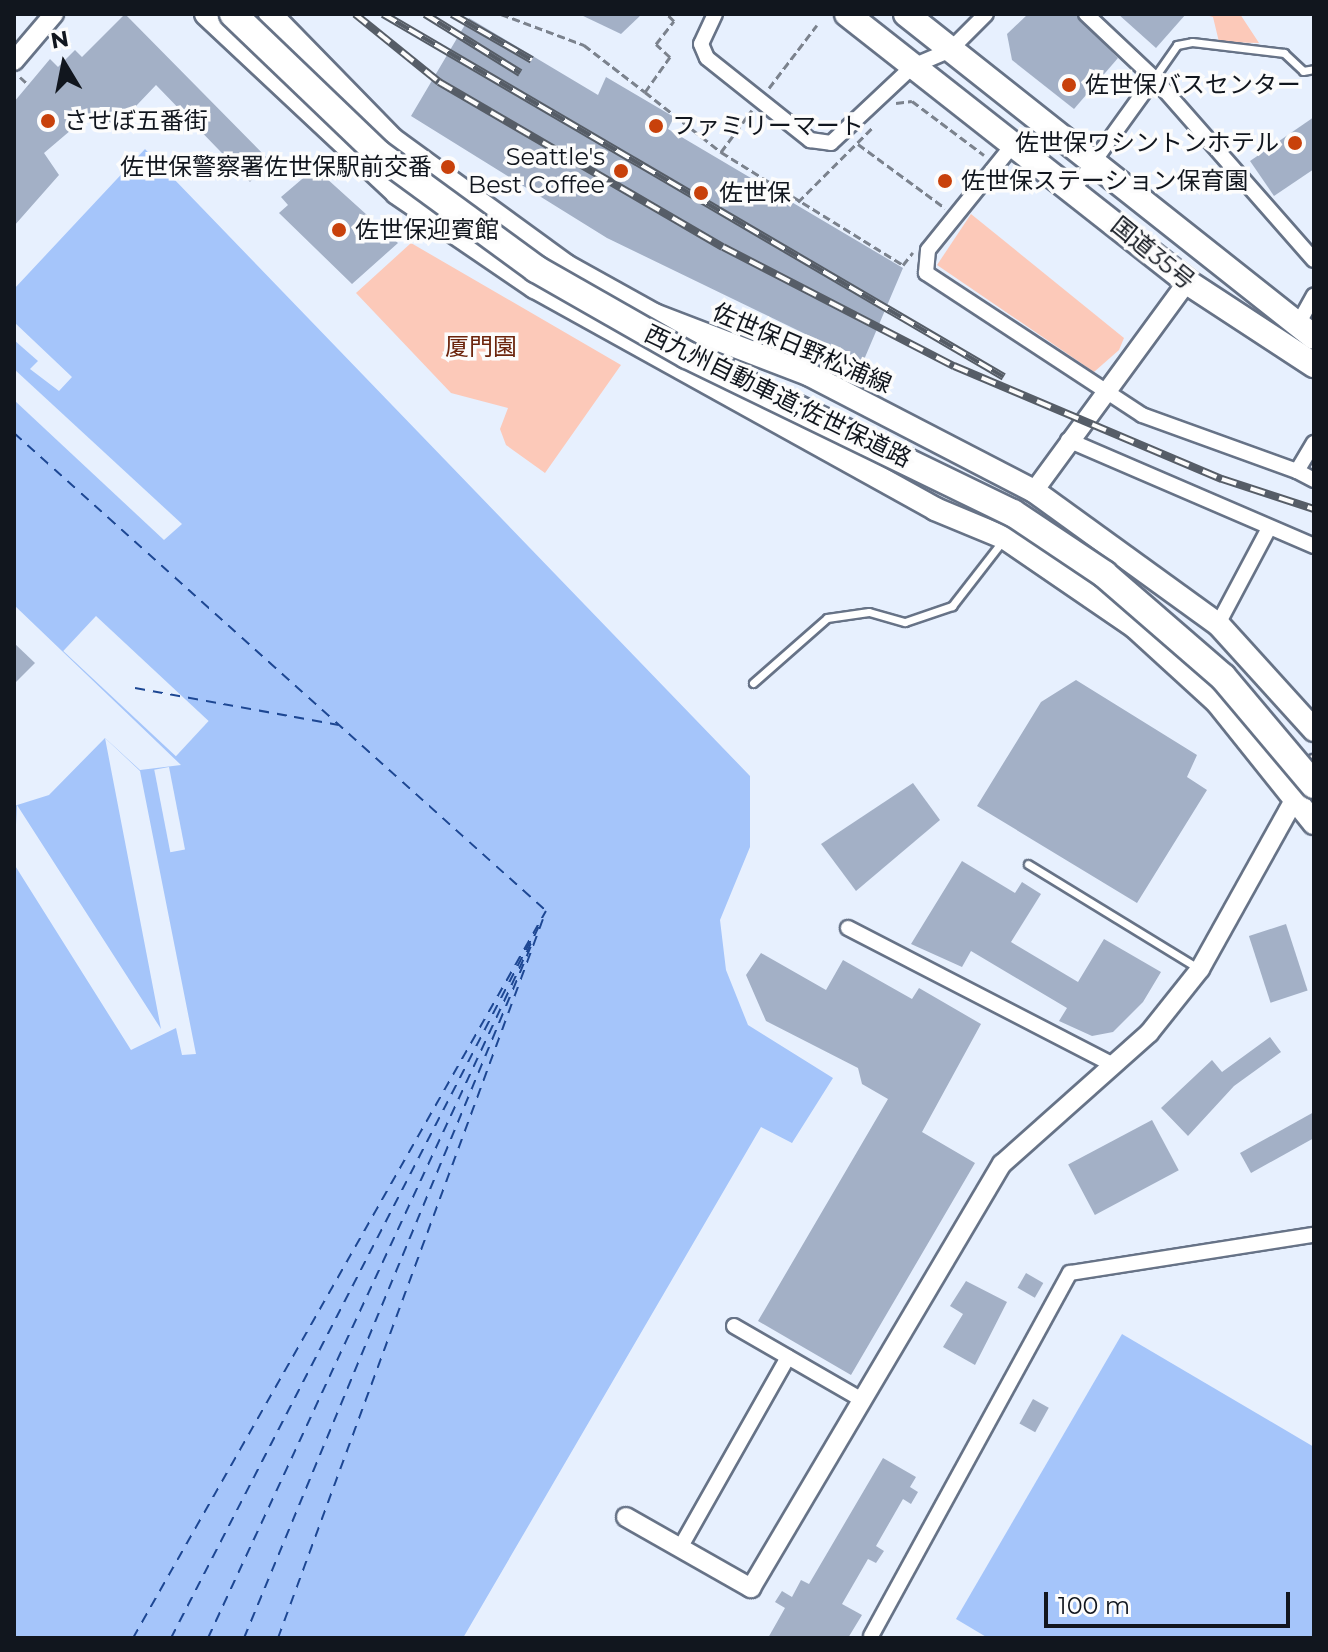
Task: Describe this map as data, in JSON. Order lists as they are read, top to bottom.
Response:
{
  "streets": {
    "highway": ["国道35号", "西九州自動車道;佐世保道路"],
    "main road": ["佐世保日野松浦線"]
  },
  "parks": ["厦門園"],
  "places": [
    "佐世保バスセンター",
    "させぼ五番街",
    "ファミリーマート",
    "佐世保ワシントンホテル",
    "佐世保警察署佐世保駅前交番",
    "Seattle's Best Coffee",
    "佐世保ステーション保育園",
    "佐世保",
    "佐世保迎賓館"
  ],
  "scale_bar": "100 m",
  "north": "top"
}
